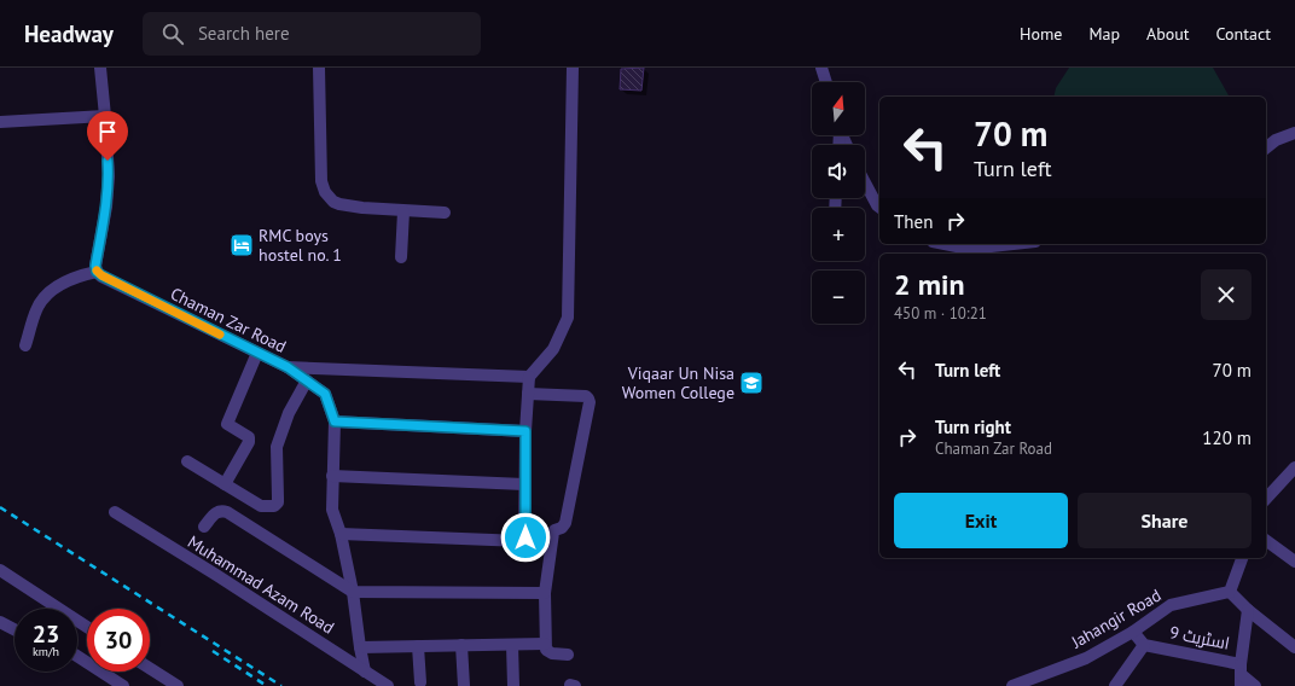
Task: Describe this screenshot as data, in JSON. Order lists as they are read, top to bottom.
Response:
{
  "streets": {
    "street": [
      "Chaman Zar Road",
      "Muhammad Azam Road",
      "Jahangir Road",
      "اسٹریٹ 9"
    ]
  },
  "crossings": [
    ["Chaman Zar Road", "Muhammad Azam Road"],
    ["Jahangir Road", "اسٹریٹ 9"]
  ],
  "places": {
    "hotel": ["RMC boys hostel no. 1"],
    "school or university": ["Viqaar Un Nisa Women College"]
  },
  "north": "top",
  "page": {
    "header": "Headway",
    "search": "Search here",
    "nav": [
      "Home",
      "Map",
      "About",
      "Contact"
    ],
    "map_buttons": ["+", "−"],
    "turn": ["70 m", "Turn left"],
    "then": "Then",
    "heading": ["2 min", "450 m · 10:21"],
    "list": [
      {
        "name": "Turn left",
        "value": "70 m"
      },
      {
        "name": "Turn right",
        "note": "Chaman Zar Road",
        "value": "120 m"
      }
    ],
    "buttons": ["Exit", "Share"],
    "speed": "23 km/h",
    "limit": "30"
  }
}
